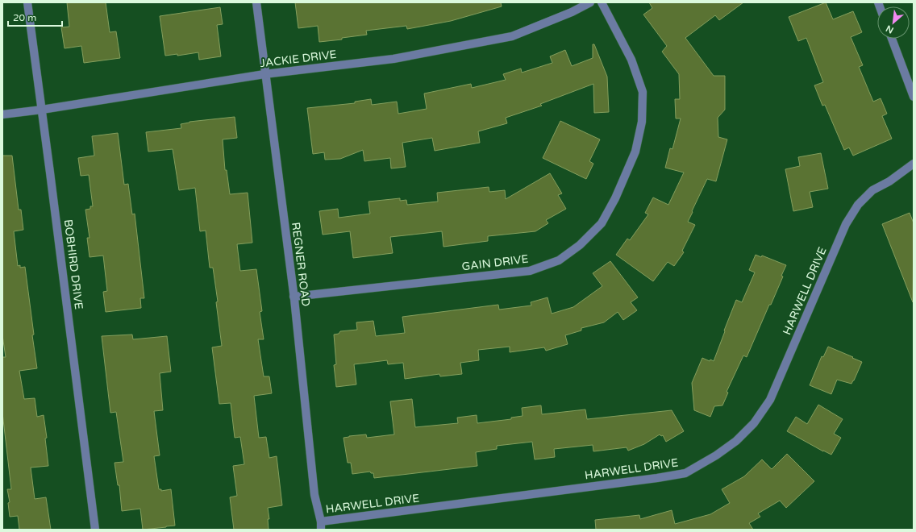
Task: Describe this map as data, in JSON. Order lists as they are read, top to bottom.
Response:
{
  "streets": {
    "street": [
      "JACKIE DRIVE",
      "GAIN DRIVE",
      "BOBHIRD DRIVE",
      "REGNER ROAD",
      "HARWELL DRIVE"
    ]
  },
  "crossings": [
    ["JACKIE DRIVE", "BOBHIRD DRIVE"],
    ["JACKIE DRIVE", "REGNER ROAD"],
    ["GAIN DRIVE", "REGNER ROAD"],
    ["REGNER ROAD", "HARWELL DRIVE"]
  ],
  "scale_bar": "20 m",
  "north": "bottom left"
}
